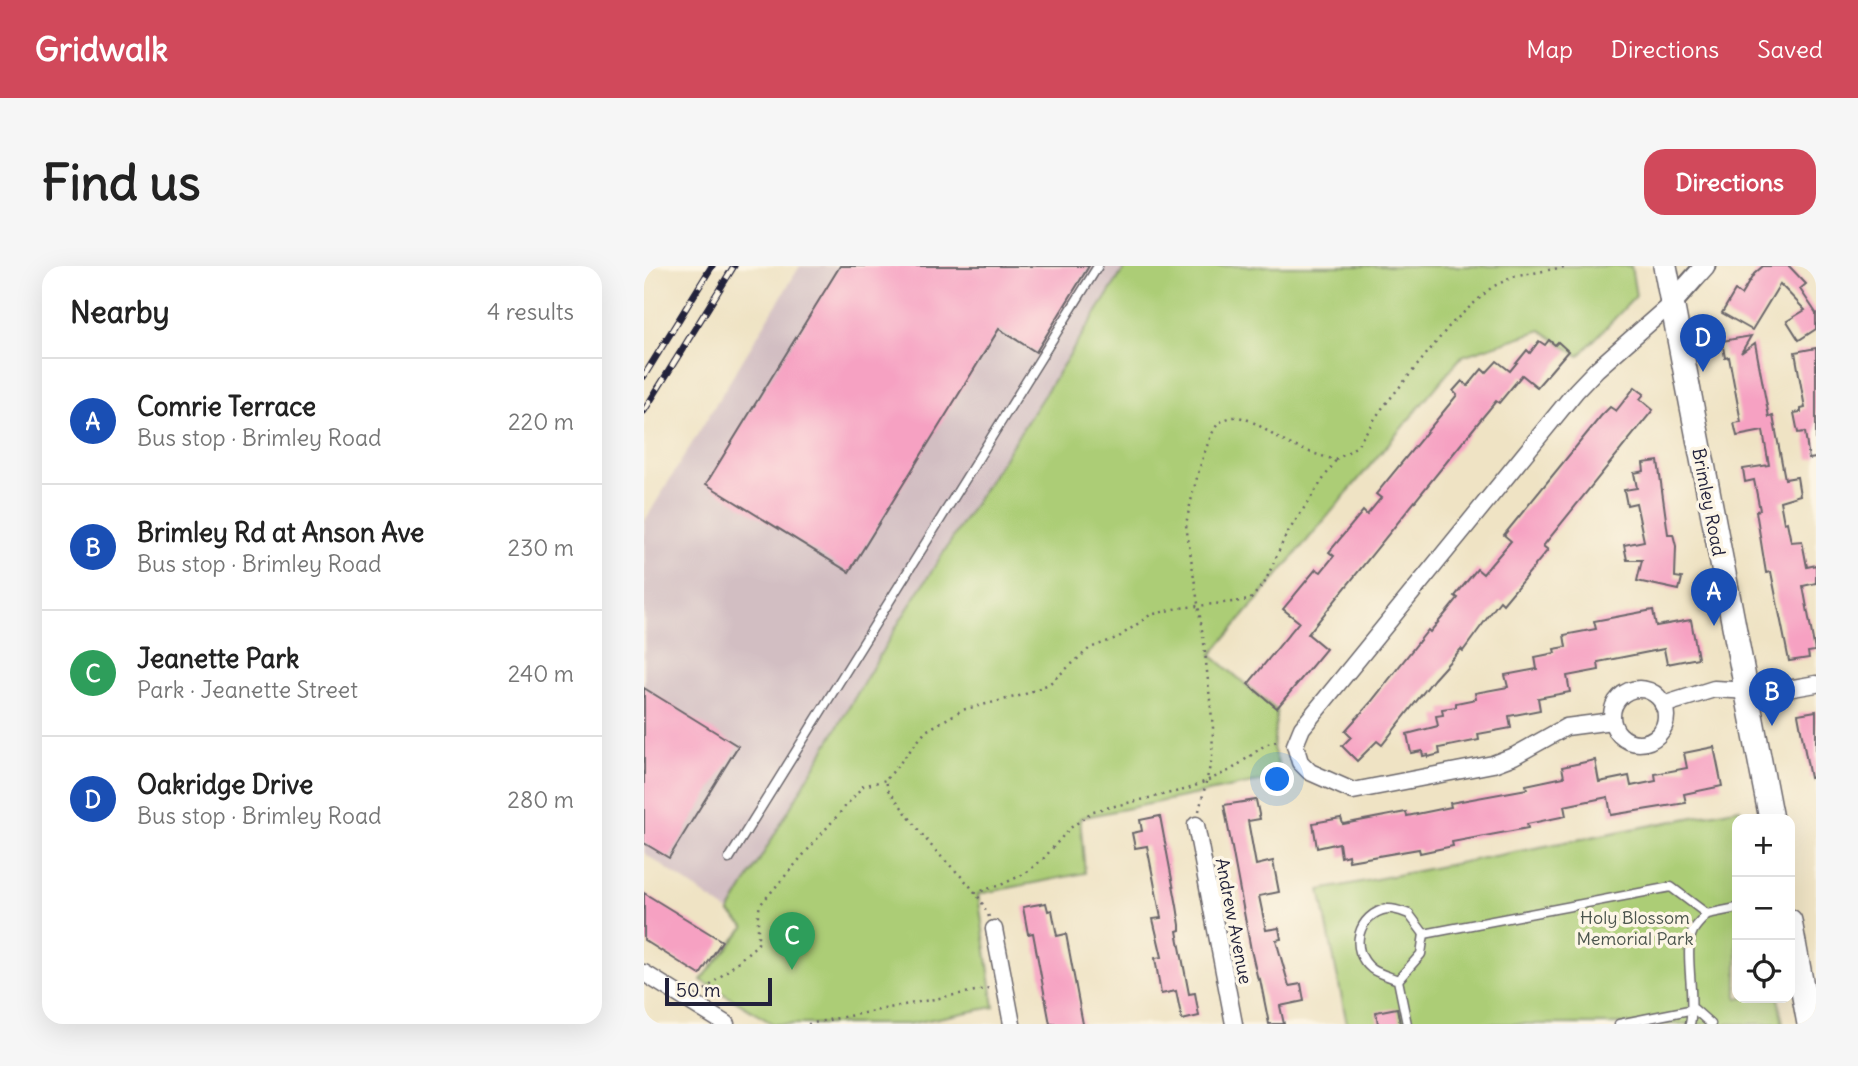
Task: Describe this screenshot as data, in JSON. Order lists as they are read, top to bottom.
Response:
{
  "streets": {
    "main road": ["Brimley Road"],
    "street": ["Andrew Avenue"]
  },
  "parks": ["Holy Blossom Memorial Park"],
  "scale_bar": "50 m",
  "page": {
    "header": "Gridwalk",
    "nav": ["Map", "Directions", "Saved"],
    "buttons": "Directions",
    "title": "Find us",
    "heading": ["Nearby", "4 results"],
    "pins": [
      "D",
      "A",
      "B",
      "C"
    ],
    "list": [
      {
        "mark": "A",
        "name": "Comrie Terrace",
        "note": "Bus stop · Brimley Road",
        "value": "220 m"
      },
      {
        "mark": "B",
        "name": "Brimley Rd at Anson Ave",
        "note": "Bus stop · Brimley Road",
        "value": "230 m"
      },
      {
        "mark": "C",
        "name": "Jeanette Park",
        "note": "Park · Jeanette Street",
        "value": "240 m"
      },
      {
        "mark": "D",
        "name": "Oakridge Drive",
        "note": "Bus stop · Brimley Road",
        "value": "280 m"
      }
    ],
    "map_buttons": ["+", "−"],
    "scale": "50 m"
  }
}
